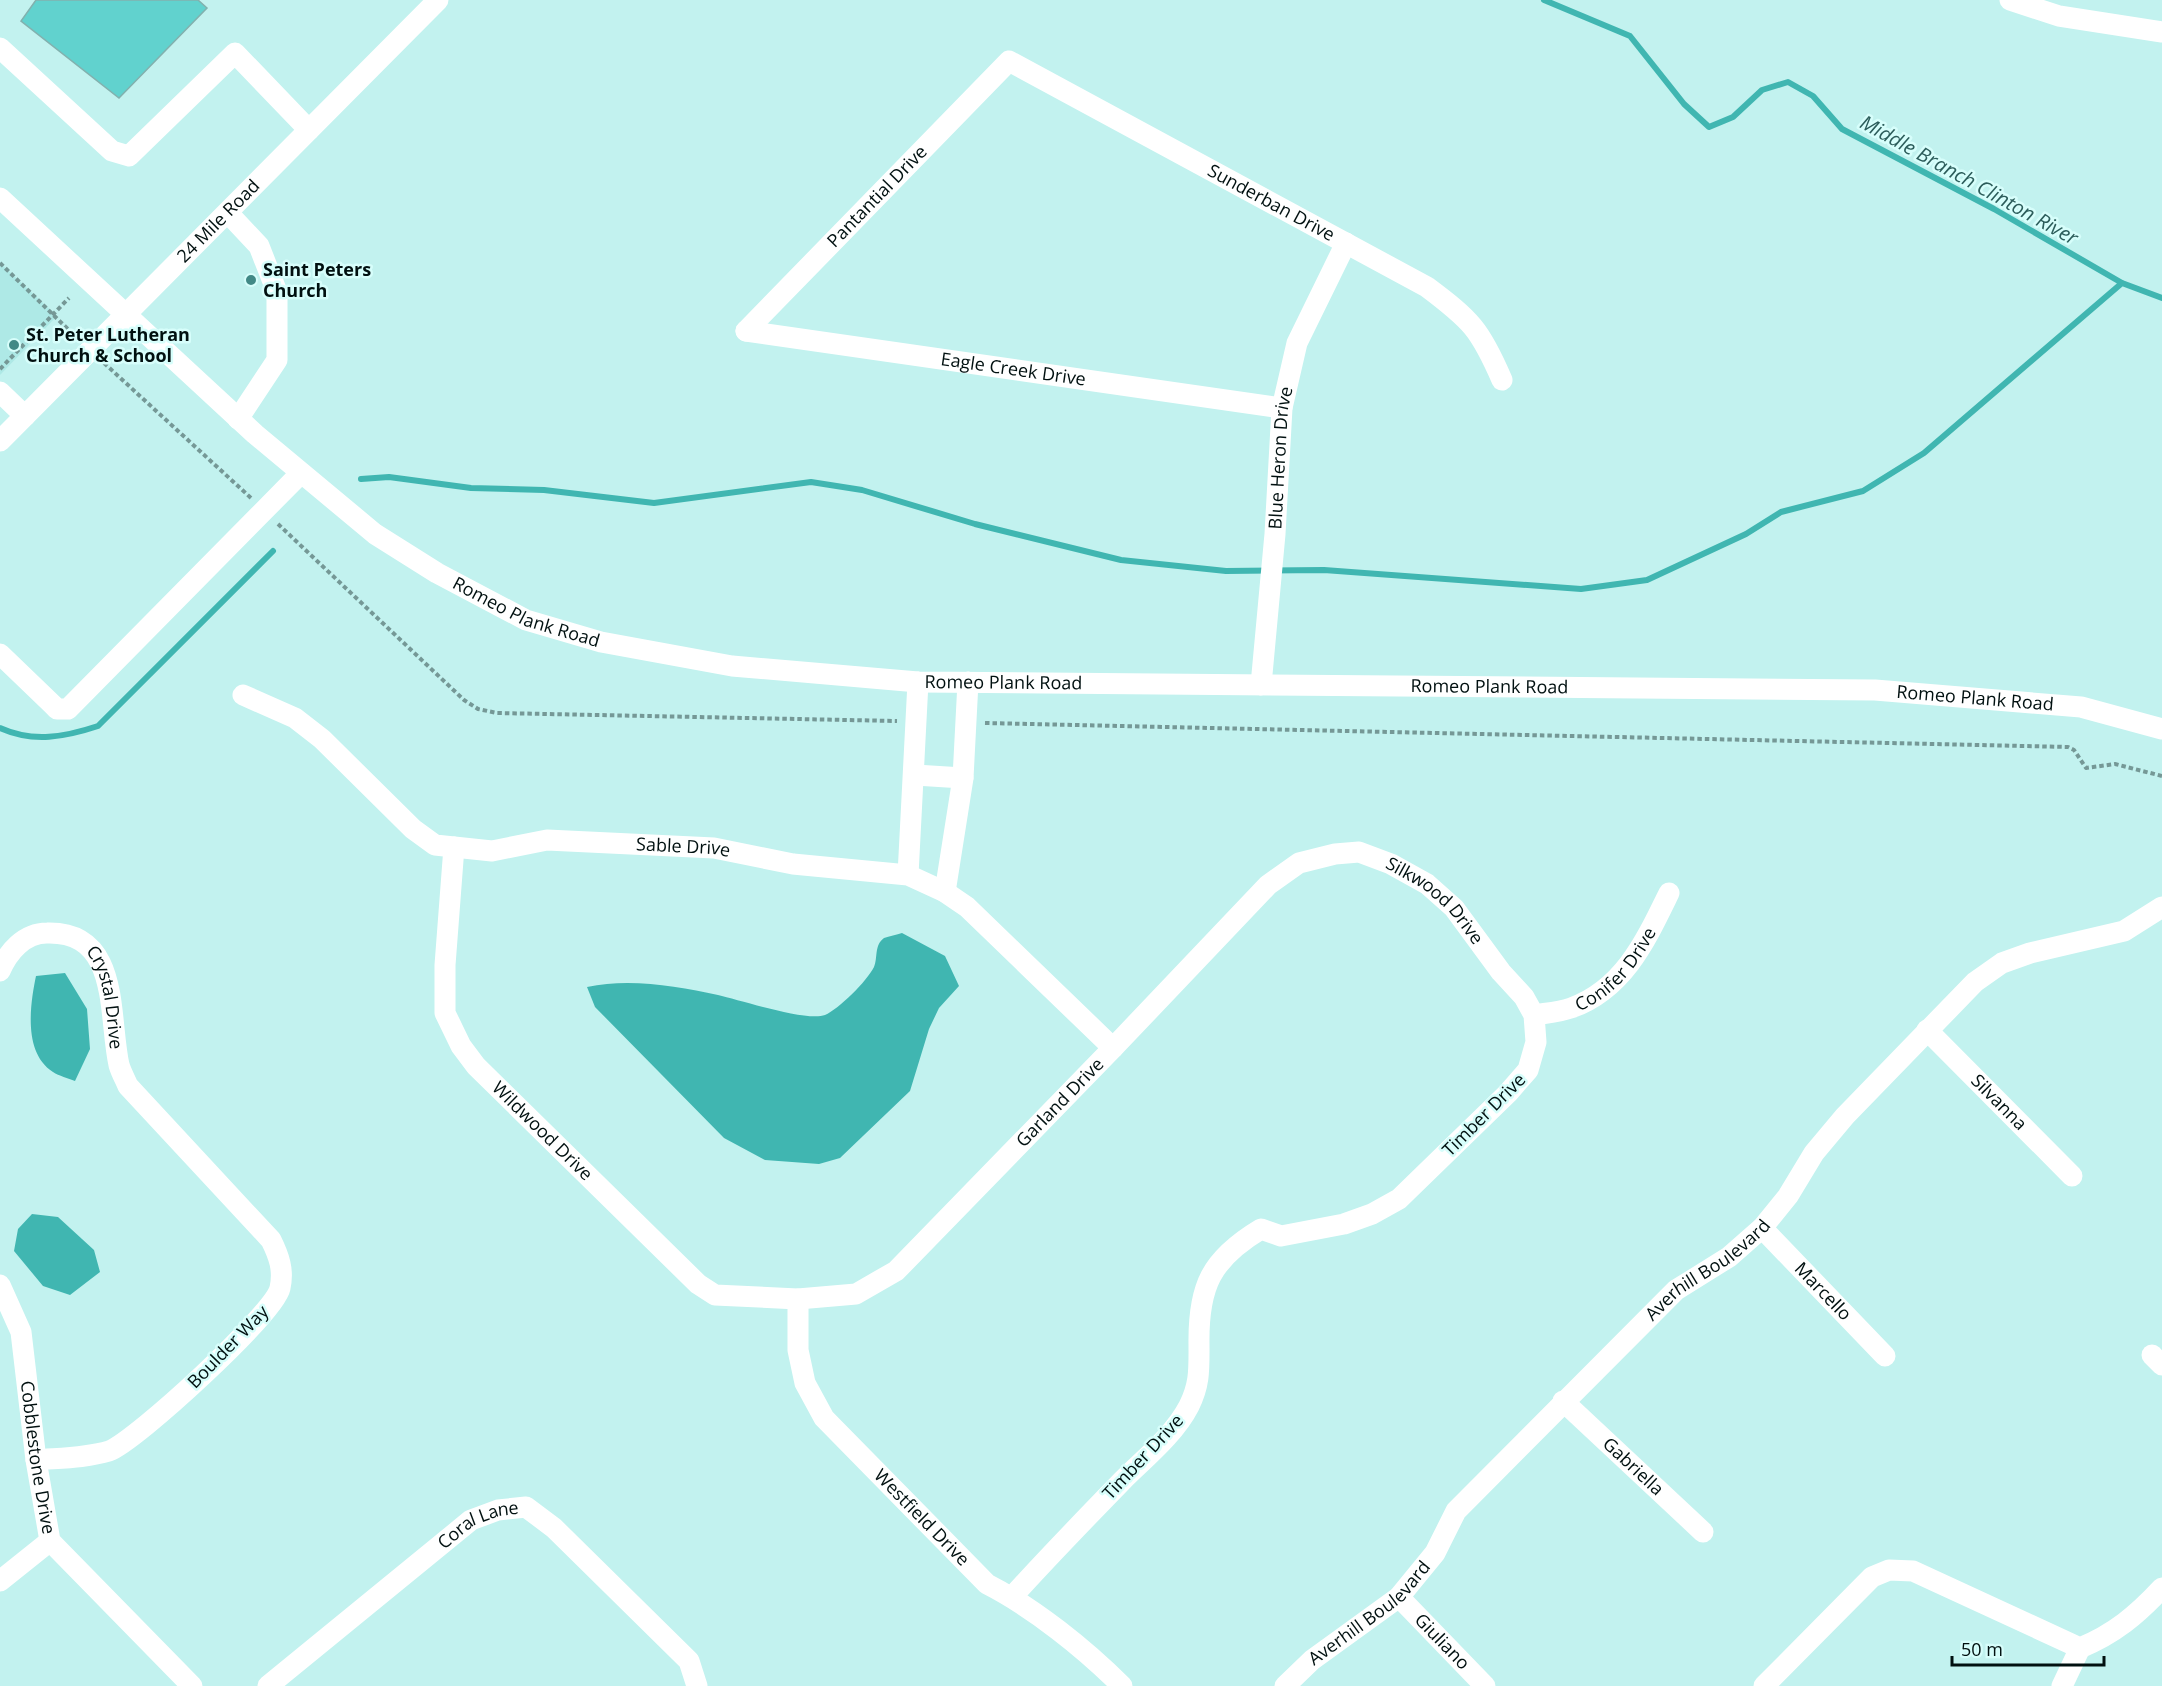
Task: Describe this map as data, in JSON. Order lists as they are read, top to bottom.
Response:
{
  "streets": {
    "street": [
      "Pantantial Drive",
      "Sunderban Drive",
      "24 Mile Road",
      "Eagle Creek Drive",
      "Blue Heron Drive",
      "Romeo Plank Road",
      "Sable Drive",
      "Silkwood Drive",
      "Conifer Drive",
      "Crystal Drive",
      "Garland Drive",
      "Silvanna",
      "Timber Drive",
      "Wildwood Drive",
      "Averhill Boulevard",
      "Marcello",
      "Boulder Way",
      "Cobblestone Drive",
      "Gabriella",
      "Westfield Drive",
      "Coral Lane",
      "Giuliano"
    ]
  },
  "crossings": [
    ["Pantantial Drive", "Sunderban Drive"],
    ["Pantantial Drive", "Eagle Creek Drive"],
    ["Sunderban Drive", "Blue Heron Drive"],
    ["24 Mile Road", "Romeo Plank Road"],
    ["Eagle Creek Drive", "Blue Heron Drive"],
    ["Blue Heron Drive", "Romeo Plank Road"],
    ["Sable Drive", "Garland Drive"],
    ["Sable Drive", "Wildwood Drive"],
    ["Silkwood Drive", "Conifer Drive"],
    ["Silkwood Drive", "Garland Drive"],
    ["Silkwood Drive", "Timber Drive"],
    ["Conifer Drive", "Timber Drive"],
    ["Crystal Drive", "Boulder Way"],
    ["Garland Drive", "Wildwood Drive"],
    ["Garland Drive", "Westfield Drive"],
    ["Silvanna", "Averhill Boulevard"],
    ["Timber Drive", "Westfield Drive"],
    ["Wildwood Drive", "Westfield Drive"],
    ["Averhill Boulevard", "Marcello"],
    ["Averhill Boulevard", "Gabriella"],
    ["Averhill Boulevard", "Giuliano"],
    ["Boulder Way", "Cobblestone Drive"]
  ],
  "water": ["Middle Branch Clinton River"],
  "places": ["Saint Peters Church", "St. Peter Lutheran Church & School"],
  "scale_bar": "50 m"
}
